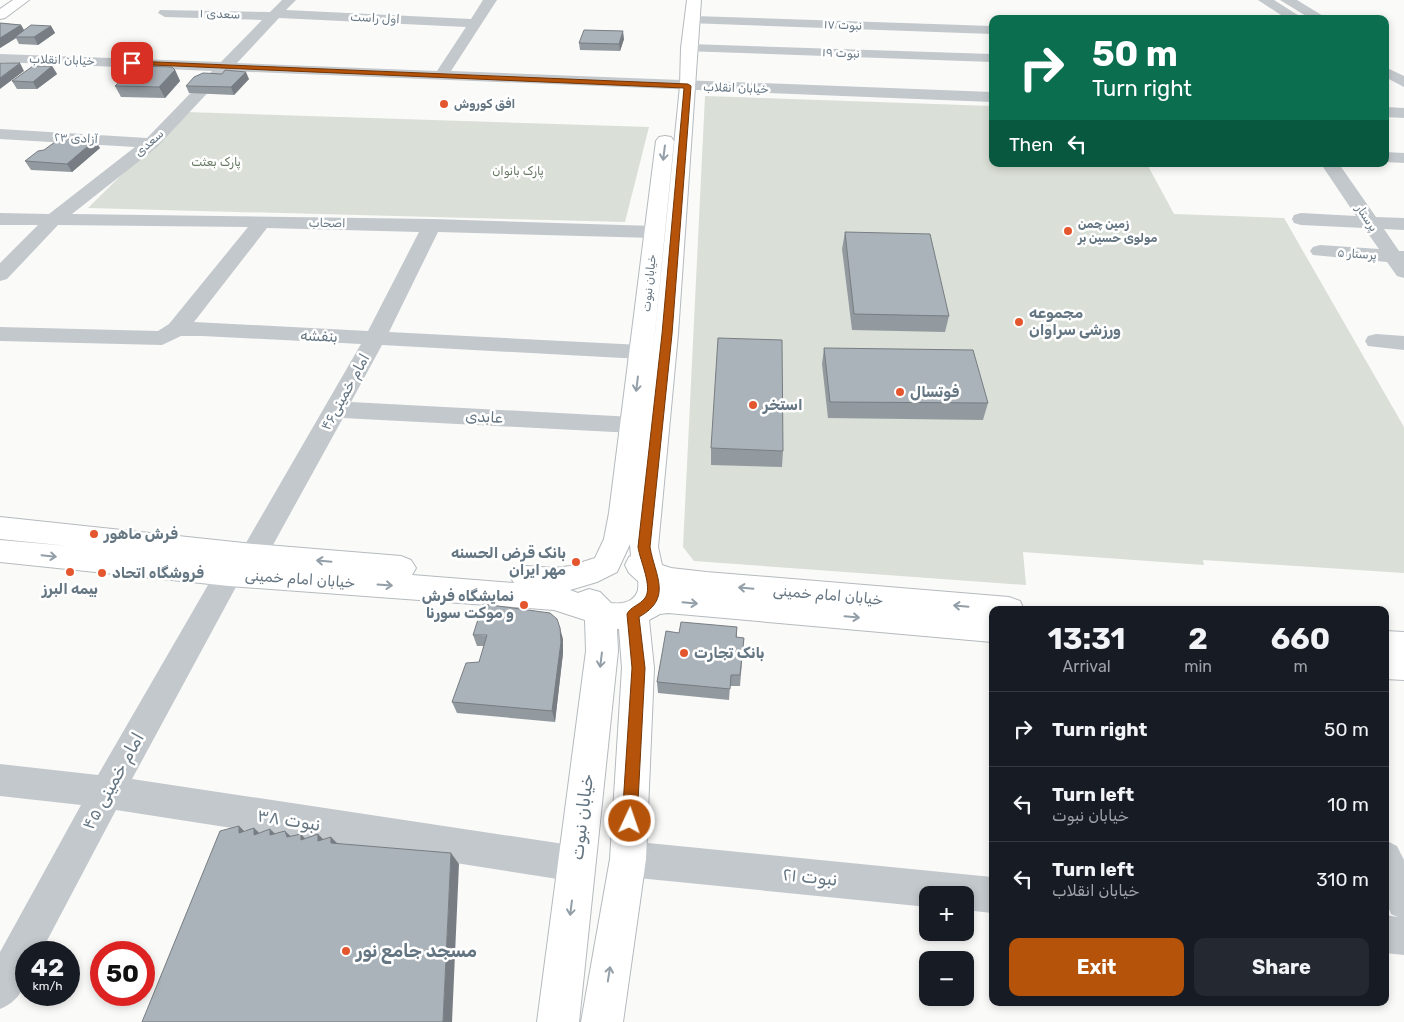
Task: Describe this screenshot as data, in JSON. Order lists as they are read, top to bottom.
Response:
{
  "streets": {
    "main road": ["خیابان نبوت", "خیابان امام خمینی"],
    "street": [
      "سعدی ۱",
      "اول راست",
      "نبوت ۱۷",
      "نبوت ۱۹",
      "خیابان انقلاب",
      "آزادی ۲۳",
      "سعدی",
      "پرستار",
      "اصحاب",
      "پرستار ۵",
      "بنفشه",
      "امام خمینی۴۶",
      "عابدی",
      "امام خمینی ۴۵",
      "نبوت ۳۸",
      "نبوت ۲۱"
    ]
  },
  "crossings": [
    ["سعدی ۱", "اول راست"],
    ["سعدی ۱", "سعدی"],
    ["اول راست", "سعدی"],
    ["نبوت ۱۷", "خیابان نبوت"],
    ["نبوت ۱۹", "خیابان نبوت"],
    ["خیابان انقلاب", "سعدی"],
    ["خیابان انقلاب", "خیابان نبوت"],
    ["آزادی ۲۳", "سعدی"],
    ["سعدی", "اصحاب"],
    ["پرستار", "پرستار ۵"],
    ["اصحاب", "خیابان نبوت"],
    ["اصحاب", "امام خمینی۴۶"],
    ["خیابان نبوت", "بنفشه"],
    ["خیابان نبوت", "عابدی"],
    ["خیابان نبوت", "خیابان امام خمینی"],
    ["خیابان نبوت", "نبوت ۳۸"],
    ["بنفشه", "امام خمینی۴۶"],
    ["امام خمینی۴۶", "عابدی"],
    ["امام خمینی۴۶", "خیابان امام خمینی"],
    ["امام خمینی۴۶", "امام خمینی ۴۵"],
    ["خیابان امام خمینی", "امام خمینی ۴۵"],
    ["امام خمینی ۴۵", "نبوت ۳۸"]
  ],
  "parks": ["پارک بعثت", "پارک بانوان"],
  "places": [
    "افق کوروش",
    "زمین چمن مولوی حسین بر",
    "مجموعه ورزشی سراوان",
    "فوتسال",
    "استخر",
    "فرش ماهور",
    "بانک قرض الحسنه مهر ایران",
    "بیمه البرز",
    "فروشگاه اتحاد",
    "نمایشگاه فرش و موکت سورنا",
    "بانک تجارت",
    "مسجد جامع نور"
  ],
  "page": {
    "turn": ["50 m", "Turn right"],
    "then": "Then",
    "eta": [
      "13:31",
      "Arrival",
      "2",
      "min",
      "660",
      "m"
    ],
    "list": [
      {
        "name": "Turn right",
        "value": "50 m"
      },
      {
        "name": "Turn left",
        "note": "خیابان نبوت",
        "value": "10 m"
      },
      {
        "name": "Turn left",
        "note": "خیابان انقلاب",
        "value": "310 m"
      }
    ],
    "map_buttons": ["+", "−"],
    "buttons": ["Exit", "Share"],
    "speed": "42 km/h",
    "limit": "50"
  }
}
